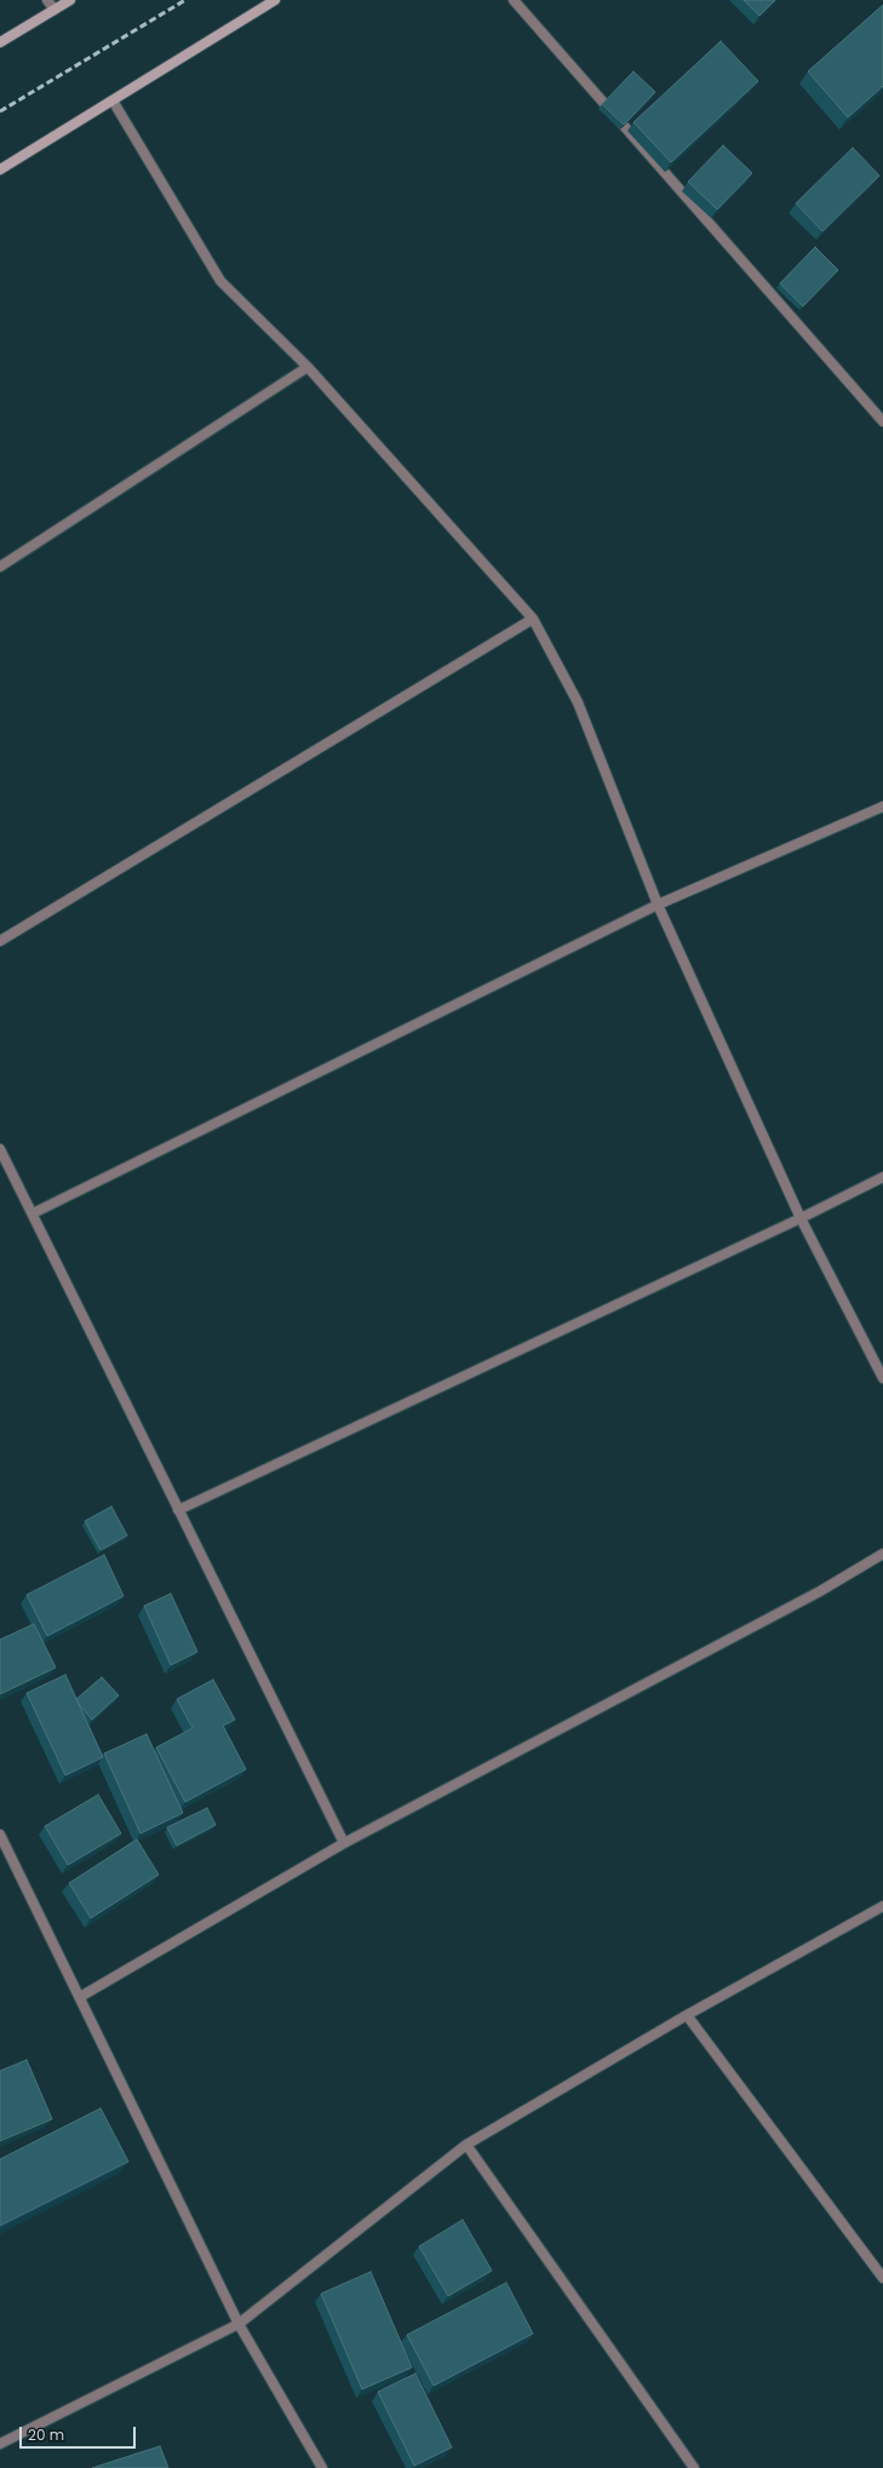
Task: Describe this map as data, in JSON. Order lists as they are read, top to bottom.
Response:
{
  "scale_bar": "20 m"
}
